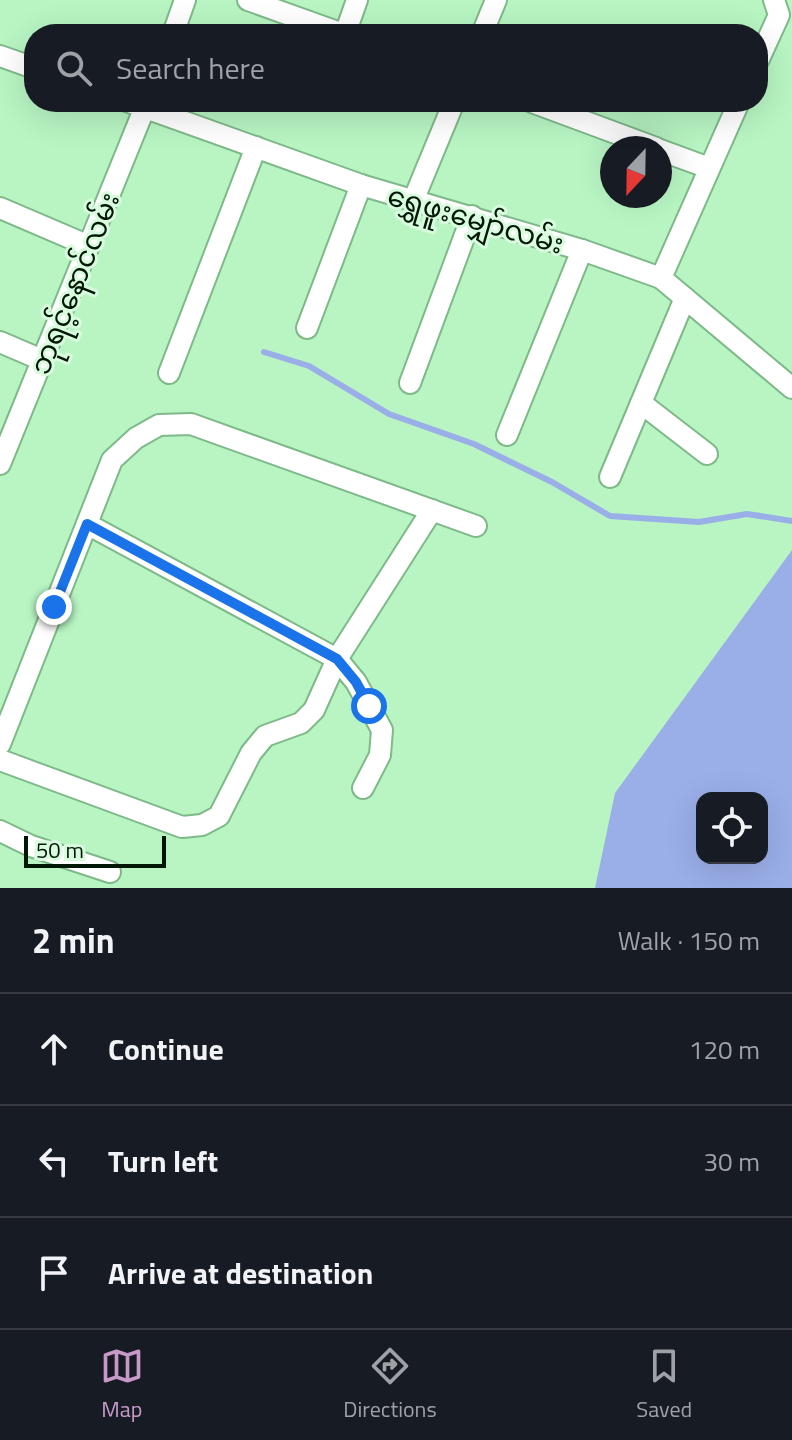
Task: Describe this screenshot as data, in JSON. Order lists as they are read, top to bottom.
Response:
{
  "streets": {
    "street": ["ရွှေဖူးမျှော်လမ်း", "ဘုရင့်နောင်လမ်း"]
  },
  "scale_bar": "50 m",
  "north": "bottom",
  "page": {
    "search": "Search here",
    "scale": "50 m",
    "heading": ["2 min", "Walk · 150 m"],
    "list": [
      ["Continue", "120 m"],
      ["Turn left", "30 m"],
      "Arrive at destination"
    ],
    "nav": ["Map", "Directions", "Saved"]
  }
}
